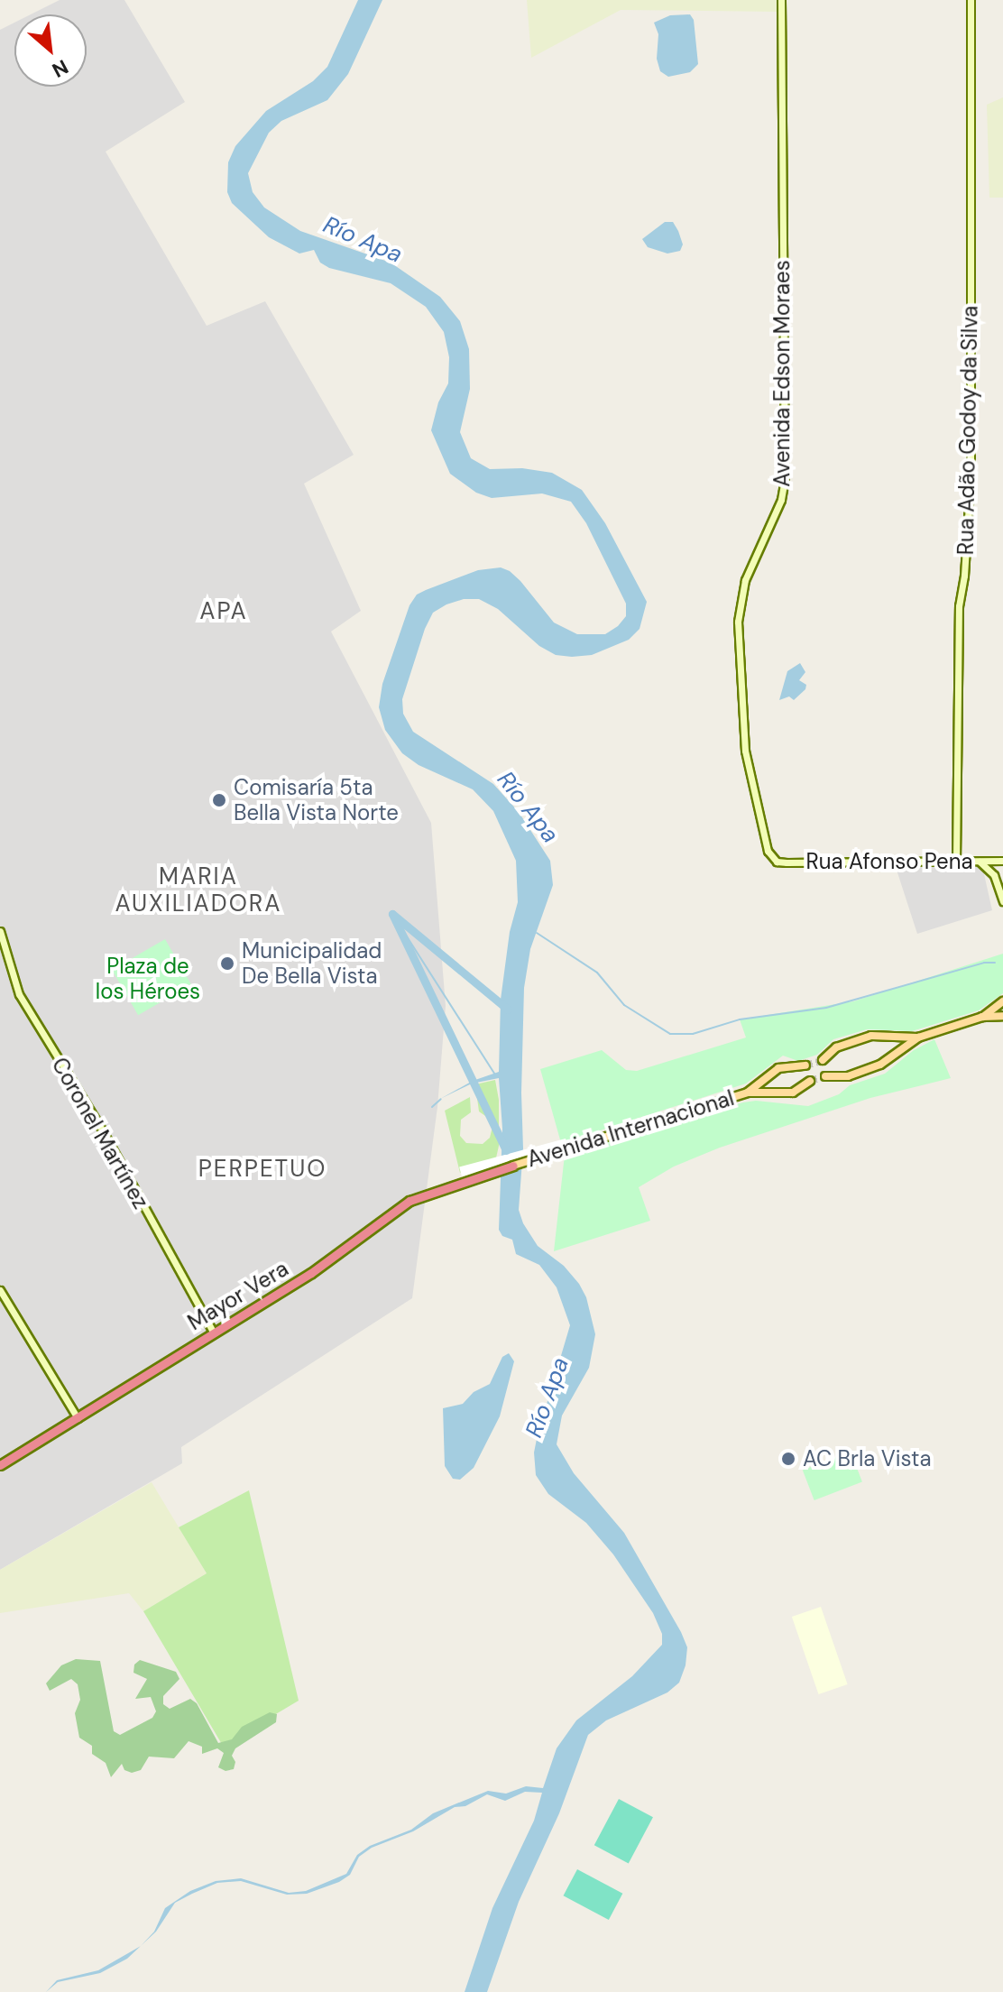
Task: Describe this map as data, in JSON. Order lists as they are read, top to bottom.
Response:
{
  "streets": {
    "highway": ["Mayor Vera"],
    "main road": ["Avenida Internacional"],
    "street": [
      "Avenida Edson Moraes",
      "Rua Adão Godoy da Silva",
      "Rua Afonso Pena",
      "Coronel Martínez"
    ]
  },
  "crossings": [
    ["Avenida Edson Moraes", "Rua Afonso Pena"],
    ["Rua Adão Godoy da Silva", "Rua Afonso Pena"],
    ["Avenida Internacional", "Mayor Vera"],
    ["Coronel Martínez", "Mayor Vera"]
  ],
  "districts": ["APA", "MARIA AUXILIADORA", "PERPETUO"],
  "water": ["Río Apa"],
  "parks": ["Plaza de los Héroes"],
  "places": ["Comisaría 5ta Bella Vista Norte", "Municipalidad De Bella Vista", "AC Brla Vista"],
  "north": "bottom right"
}
